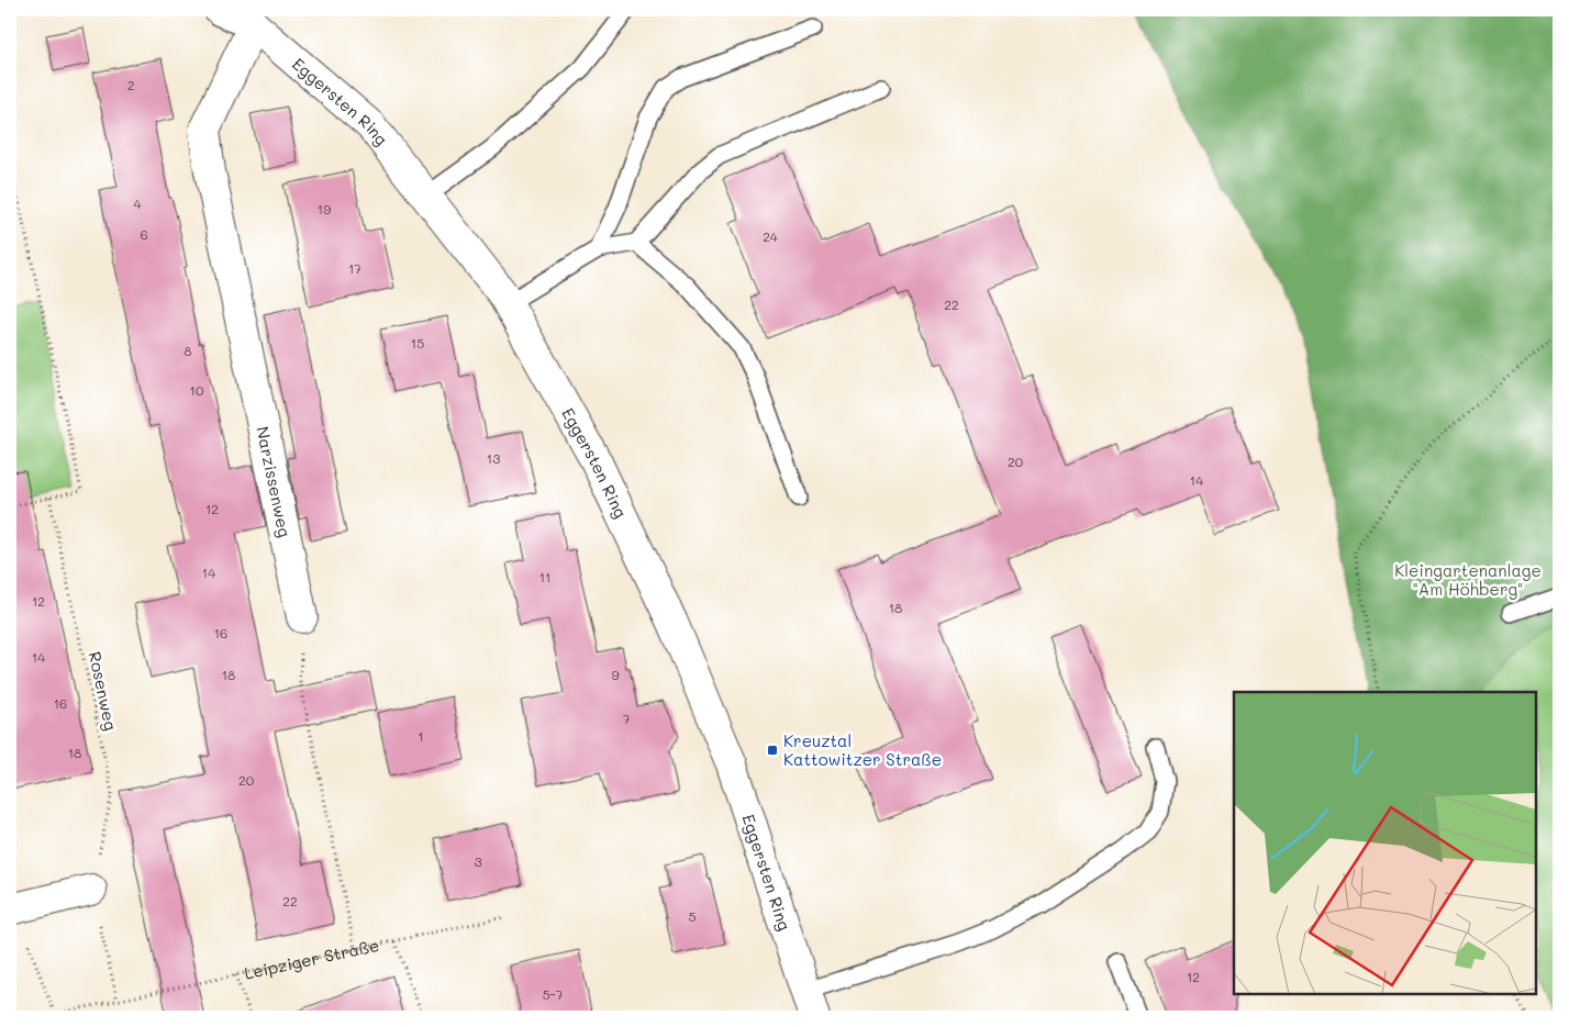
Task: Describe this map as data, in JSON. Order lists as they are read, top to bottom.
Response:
{
  "streets": {
    "street": ["Eggersten Ring", "Narzissenweg"],
    "path": ["Rosenweg", "Leipziger Straße"]
  },
  "crossings": [
    ["Eggersten Ring", "Narzissenweg"]
  ],
  "parks": ["Kleingartenanlage \"Am Höhberg\""],
  "places": {
    "transit": ["Kreuztal Kattowitzer Straße"]
  },
  "house_numbers": [
    "2",
    "4",
    "19",
    "6",
    "24",
    "17",
    "22",
    "15",
    "8",
    "10",
    "13",
    "20",
    "14",
    "12",
    "14",
    "11",
    "12",
    "18",
    "16",
    "14",
    "18",
    "9",
    "16",
    "7",
    "1",
    "18",
    "20",
    "3",
    "22",
    "5",
    "12",
    "5-7"
  ]
}
